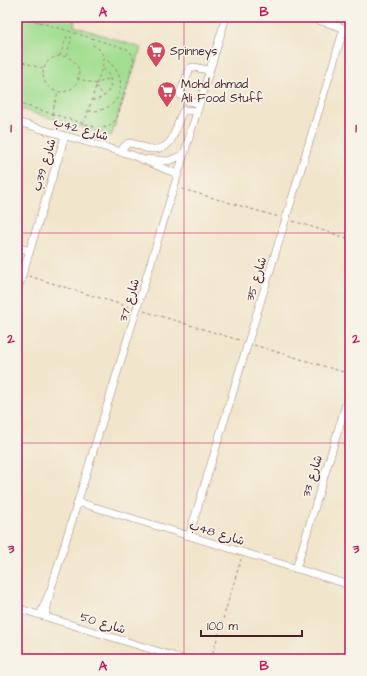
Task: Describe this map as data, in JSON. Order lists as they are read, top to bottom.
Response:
{
  "streets": {
    "street": [
      "شارع 42ب",
      "شارع 39ب",
      "شارع 35",
      "شارع 37",
      "شارع 33",
      "شارع 48ب",
      "شارع 50"
    ]
  },
  "crossings": [
    ["شارع 42ب", "شارع 39ب"],
    ["شارع 42ب", "شارع 37"],
    ["شارع 35", "شارع 48ب"],
    ["شارع 37", "شارع 48ب"],
    ["شارع 37", "شارع 50"],
    ["شارع 33", "شارع 48ب"]
  ],
  "places": {
    "supermarket": ["Spinneys", "Mohd ahmad Ali Food Stuff"]
  },
  "scale_bar": "100 m",
  "grid": {
    "columns": ["A", "B"],
    "rows": ["1", "2", "3"]
  }
}
